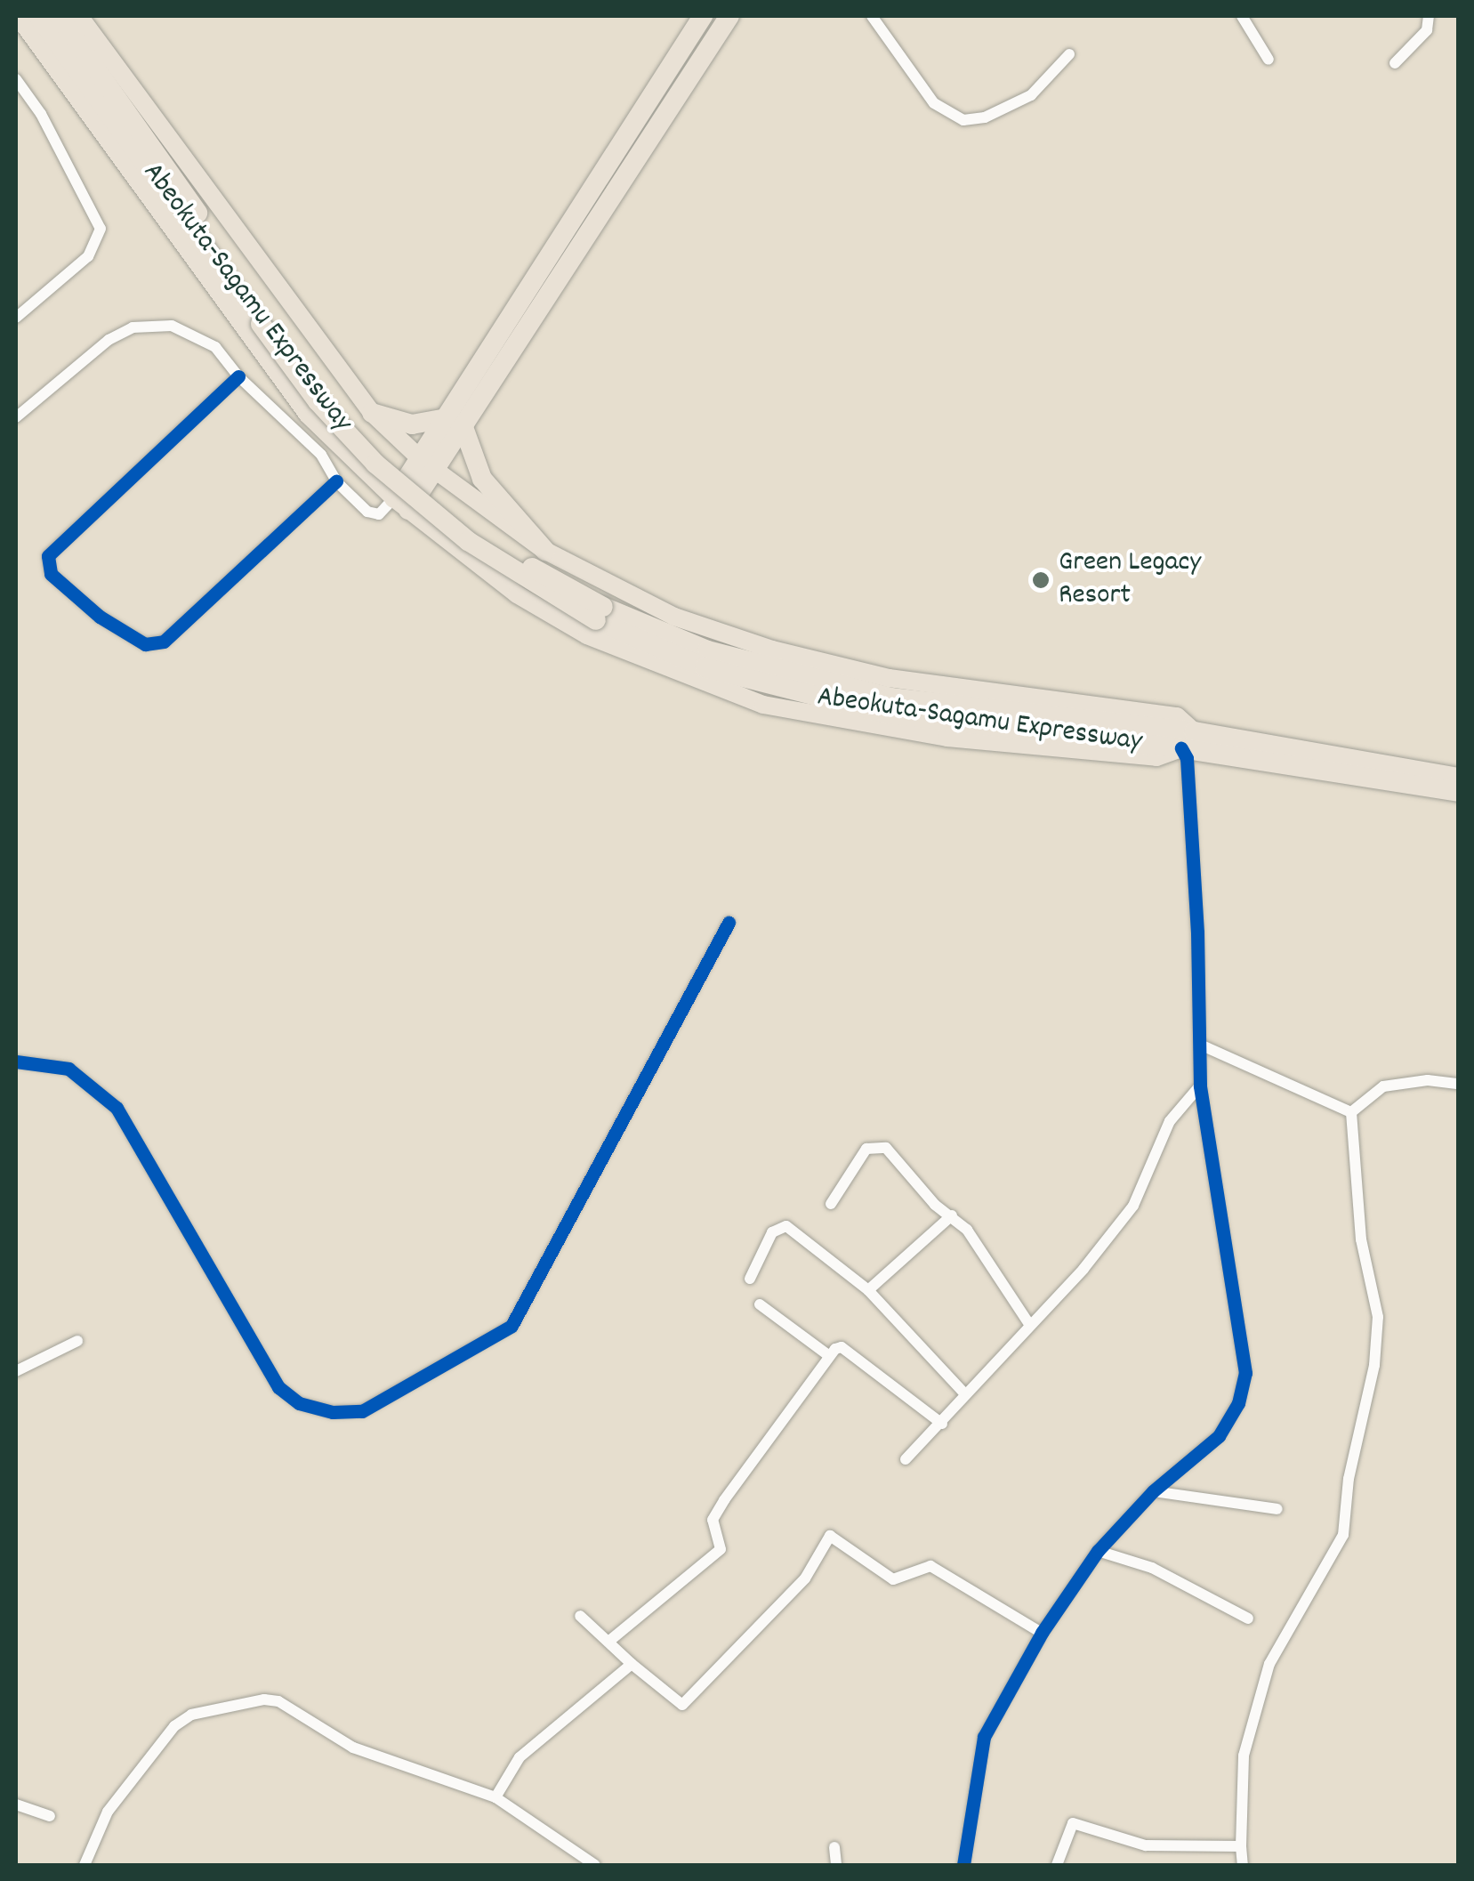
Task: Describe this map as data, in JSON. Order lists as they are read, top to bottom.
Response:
{
  "streets": {
    "highway": ["Abeokuta-Sagamu Expressway"]
  },
  "places": ["Green Legacy Resort"]
}
